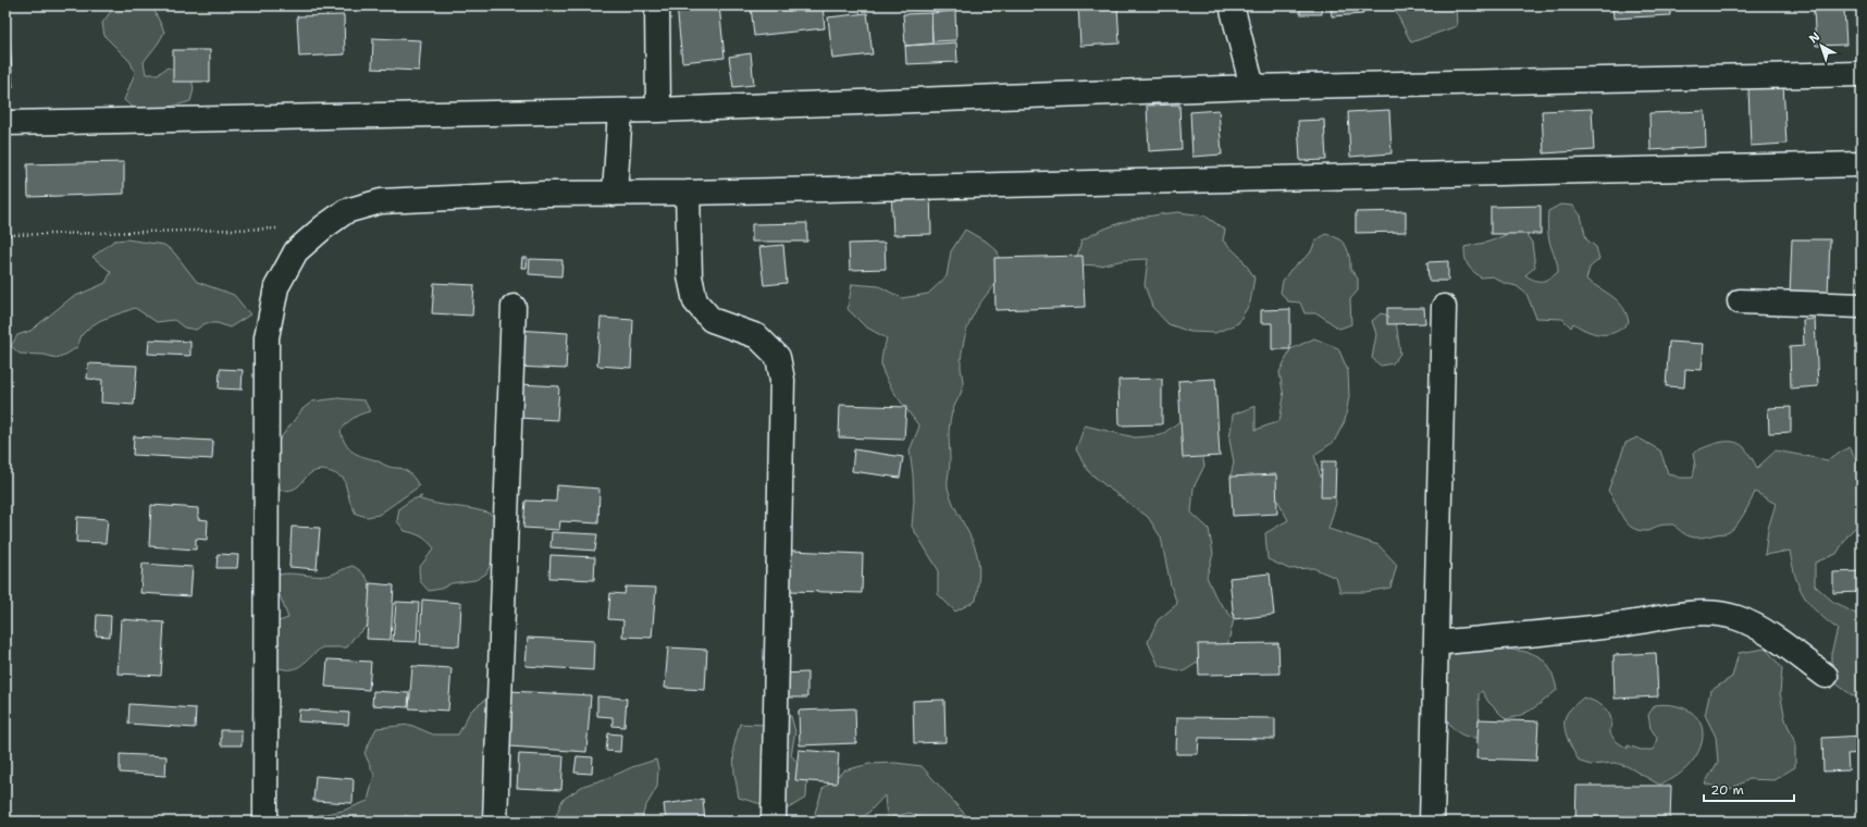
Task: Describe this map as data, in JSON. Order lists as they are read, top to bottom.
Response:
{
  "scale_bar": "20 m",
  "north": "top left"
}
